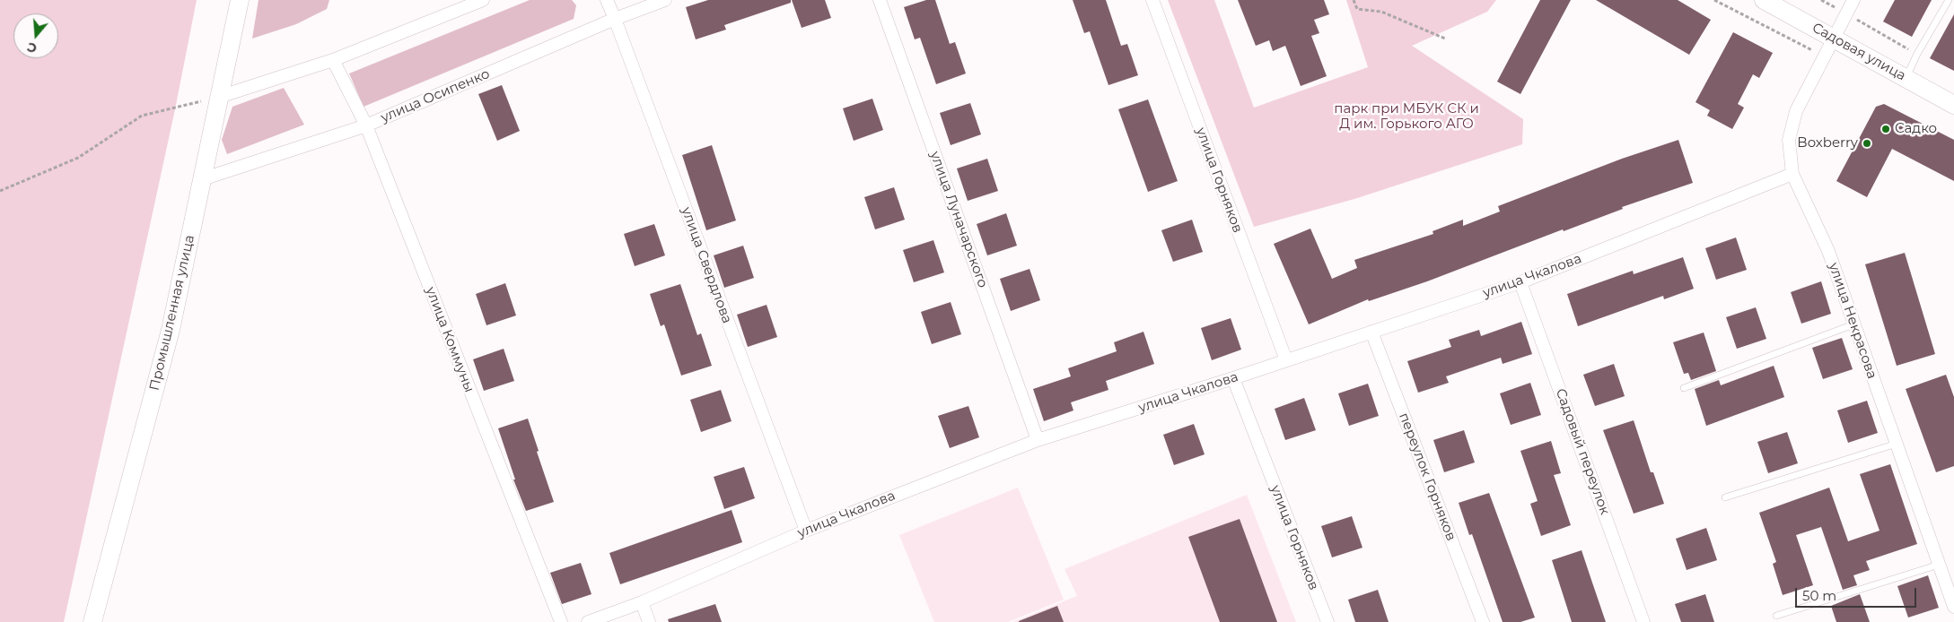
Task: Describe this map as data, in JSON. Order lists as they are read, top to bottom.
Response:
{
  "streets": {
    "main road": ["Садовая улица", "Промышленная улица"],
    "street": [
      "улица Осипенко",
      "улица Горняков",
      "улица Луначарского",
      "улица Свердлова",
      "улица Чкалова",
      "улица Некрасова",
      "улица Коммуны",
      "Садовый переулок",
      "переулок Горняков"
    ]
  },
  "crossings": [
    ["Садовая улица", "улица Некрасова"],
    ["улица Осипенко", "улица Свердлова"],
    ["улица Осипенко", "Промышленная улица"],
    ["улица Осипенко", "улица Коммуны"],
    ["улица Горняков", "улица Чкалова"],
    ["улица Луначарского", "улица Чкалова"],
    ["улица Свердлова", "улица Чкалова"],
    ["улица Чкалова", "улица Некрасова"],
    ["улица Чкалова", "Садовый переулок"],
    ["улица Чкалова", "переулок Горняков"]
  ],
  "parks": ["парк при МБУК СК и Д им. Горького АГО"],
  "places": ["Садко", "Boxberry"],
  "scale_bar": "50 m",
  "north": "bottom"
}
